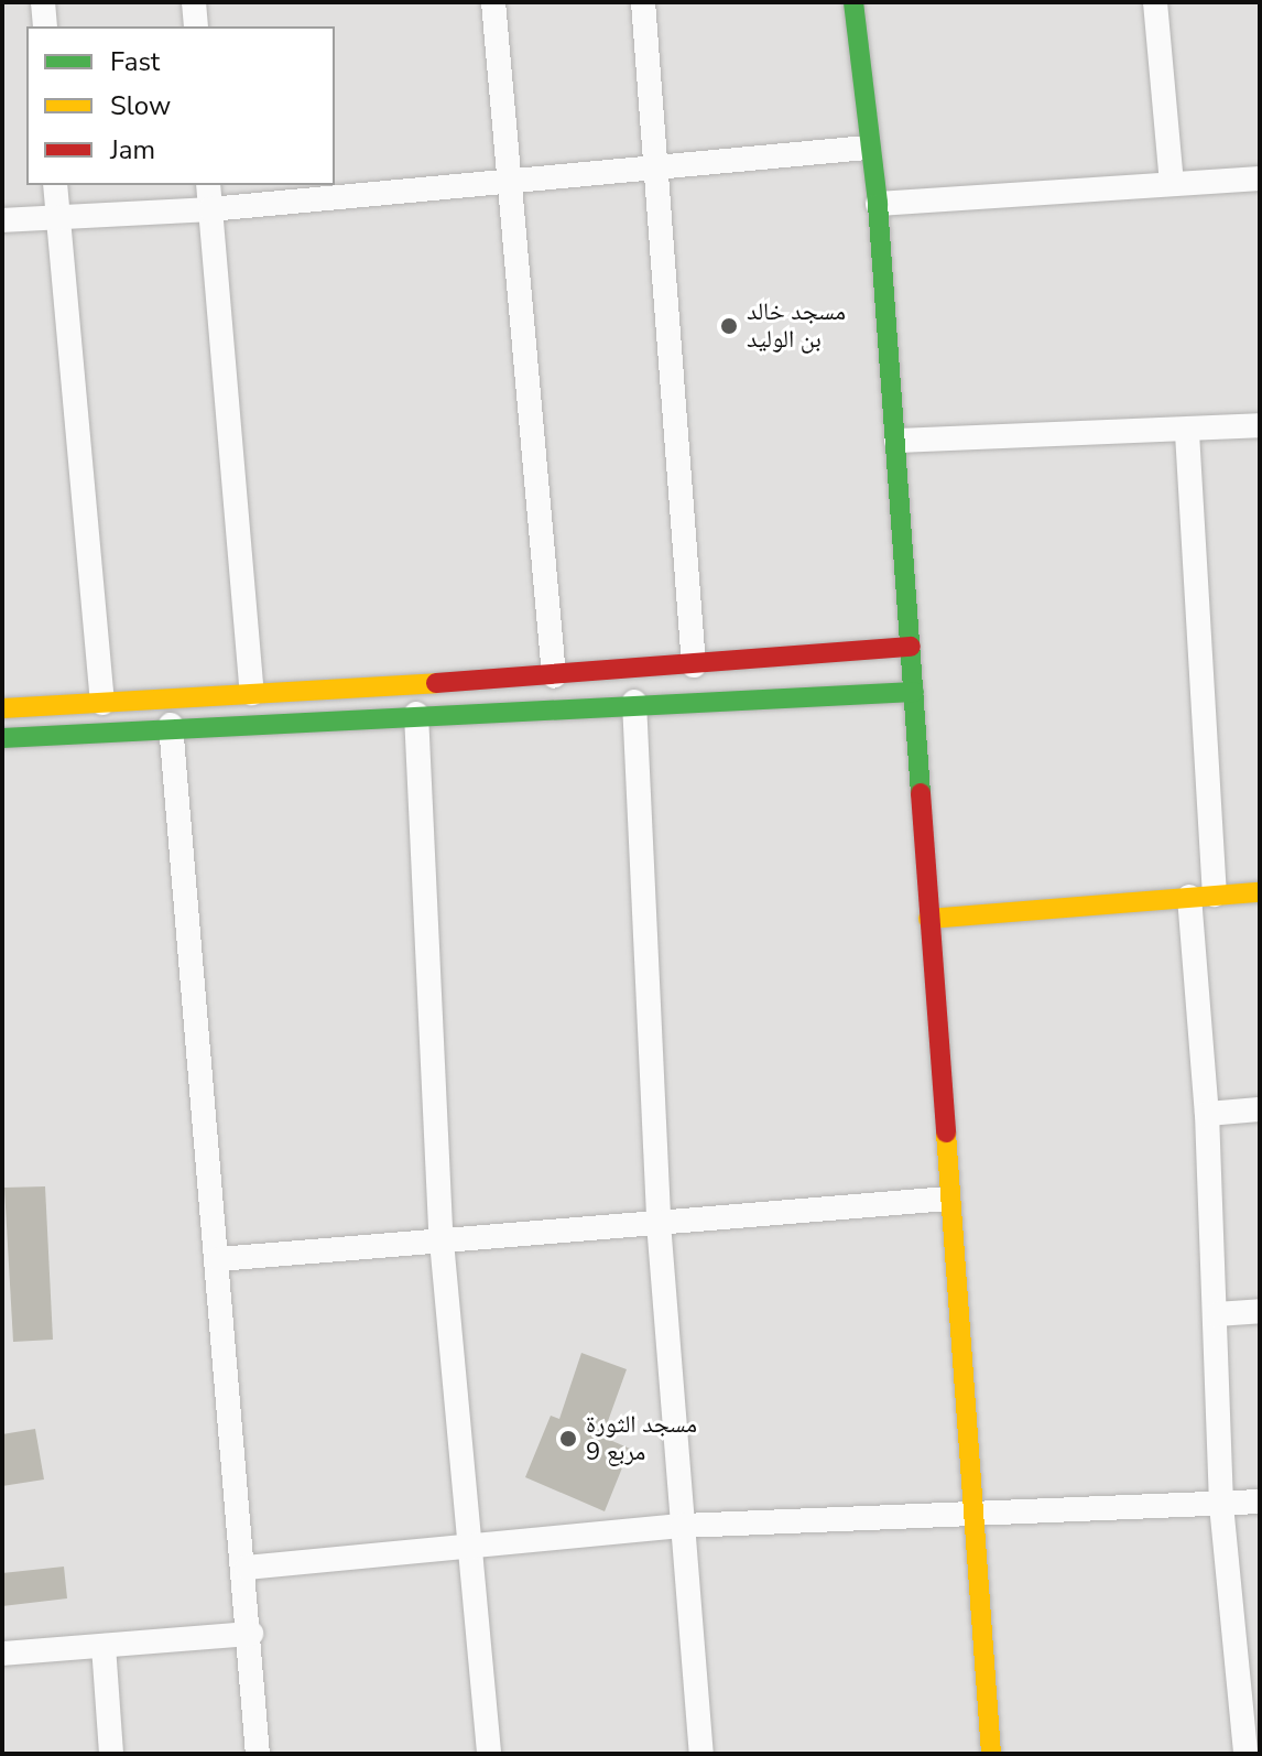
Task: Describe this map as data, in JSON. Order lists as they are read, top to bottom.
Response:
{
  "places": ["مسجد خالد بن الوليد", "مسجد الثورة مربع 9"],
  "legend": ["Fast", "Slow", "Jam"]
}
